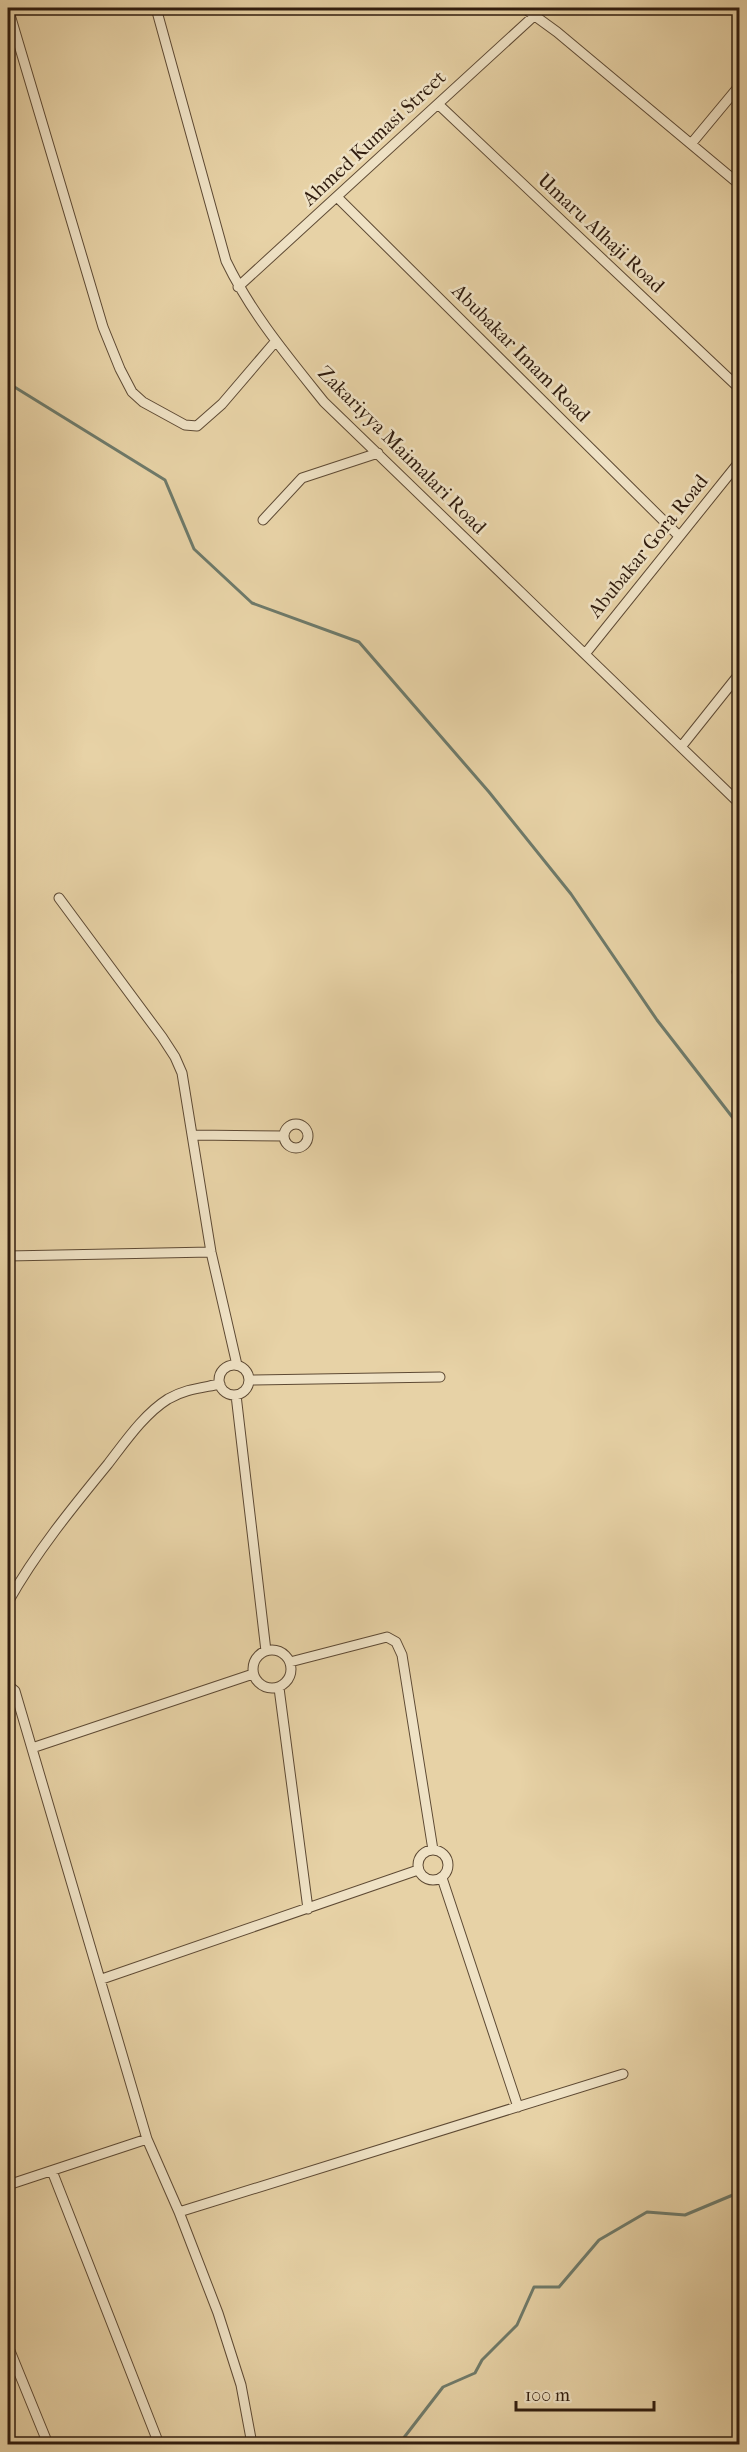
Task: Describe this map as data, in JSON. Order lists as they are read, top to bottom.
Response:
{
  "streets": {
    "street": [
      "Ahmed Kumasi Street",
      "Umaru Alhaji Road",
      "Abubakar Imam Road",
      "Zakariyya Maimalari Road",
      "Abubakar Gora Road"
    ]
  },
  "crossings": [
    ["Ahmed Kumasi Street", "Umaru Alhaji Road"],
    ["Ahmed Kumasi Street", "Abubakar Imam Road"],
    ["Ahmed Kumasi Street", "Zakariyya Maimalari Road"],
    ["Abubakar Imam Road", "Abubakar Gora Road"],
    ["Zakariyya Maimalari Road", "Abubakar Gora Road"]
  ],
  "scale_bar": "100 m"
}
